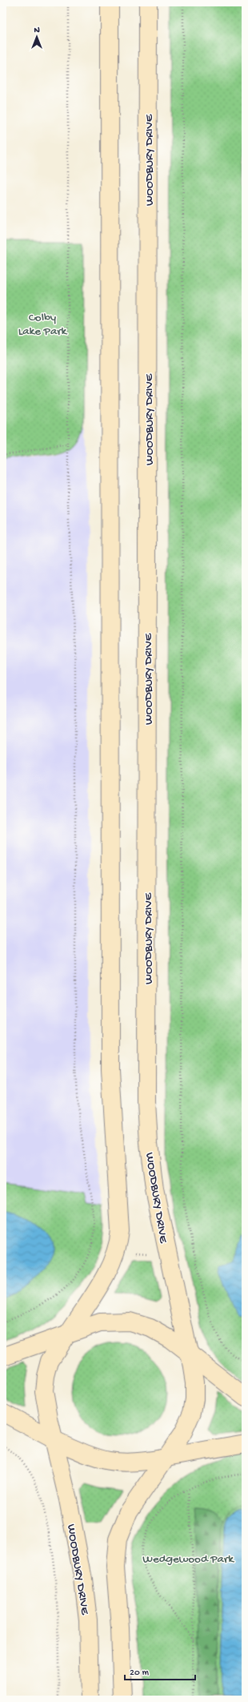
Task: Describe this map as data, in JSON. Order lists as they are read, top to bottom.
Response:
{
  "streets": {
    "main road": ["WOODBURY DRIVE"]
  },
  "parks": ["Colby Lake Park", "Wedgewood Park"],
  "scale_bar": "20 m",
  "north": "top"
}
